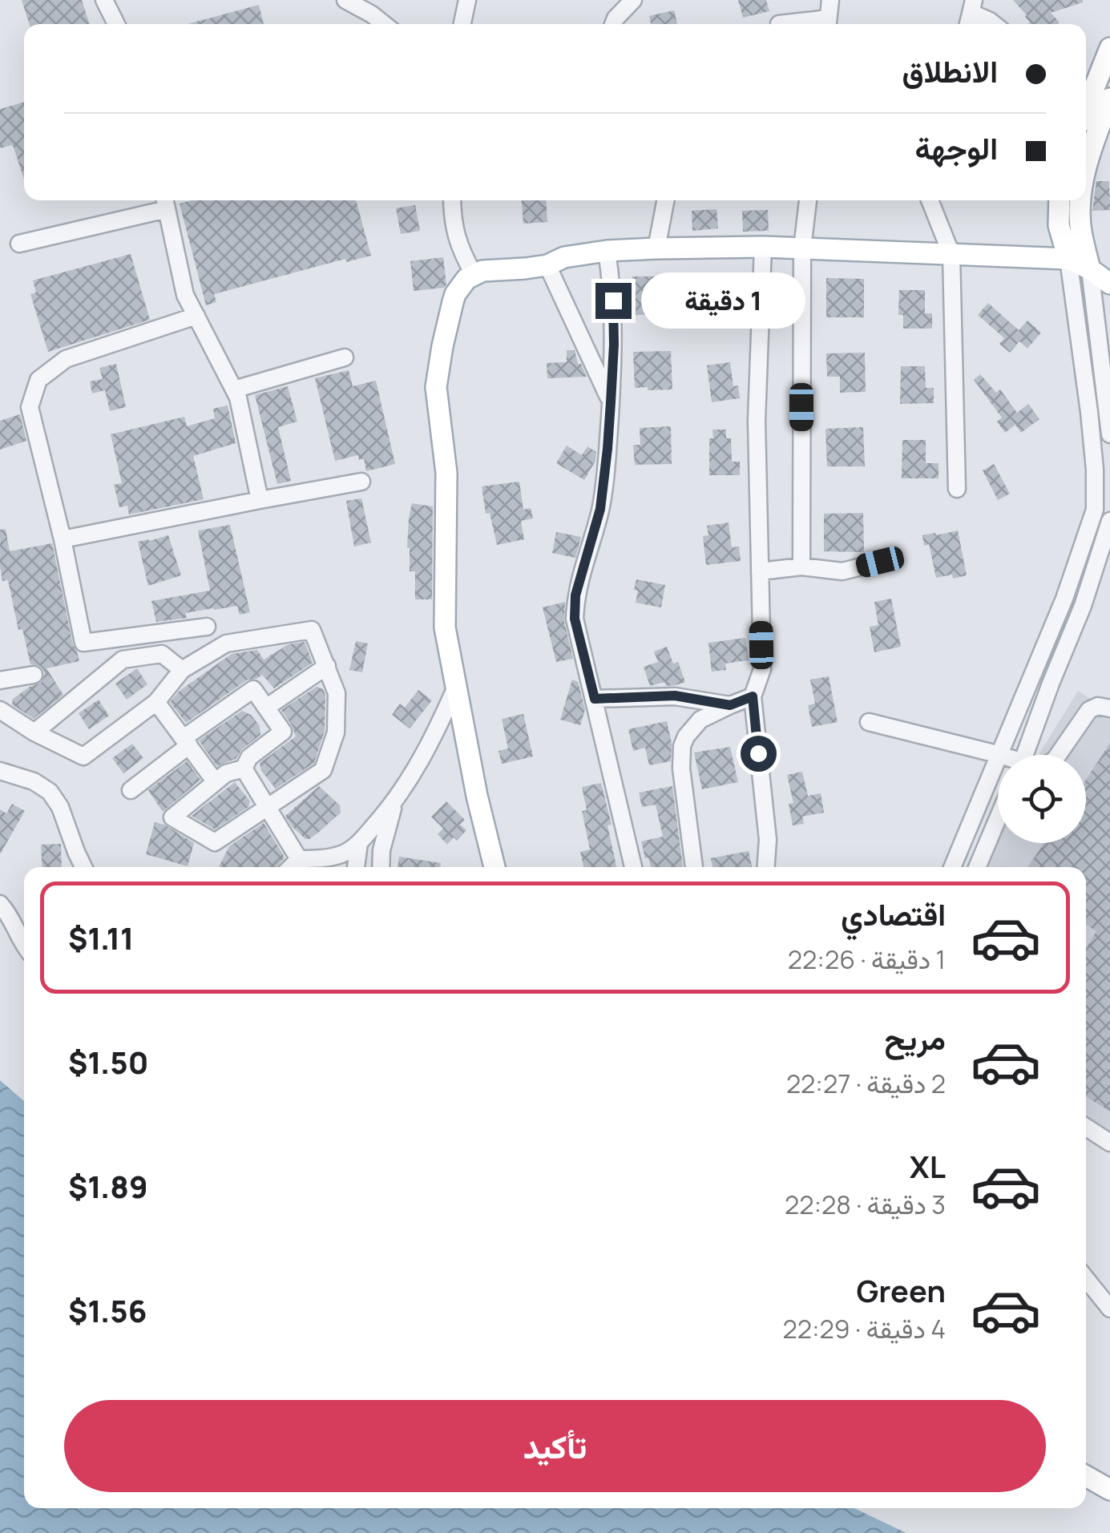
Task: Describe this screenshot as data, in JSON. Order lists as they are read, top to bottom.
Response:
{
  "page": {
    "banner": ["الانطلاق", "الوجهة"],
    "bubble": "1 دقيقة",
    "list": [
      {
        "name": "اقتصادي",
        "note": "1 دقيقة · 22:26",
        "value": "$1.11"
      },
      {
        "name": "مريح",
        "note": "2 دقيقة · 22:27",
        "value": "$1.50"
      },
      {
        "name": "XL",
        "note": "3 دقيقة · 22:28",
        "value": "$1.89"
      },
      {
        "name": "Green",
        "note": "4 دقيقة · 22:29",
        "value": "$1.56"
      }
    ],
    "buttons": "تأكيد"
  }
}
